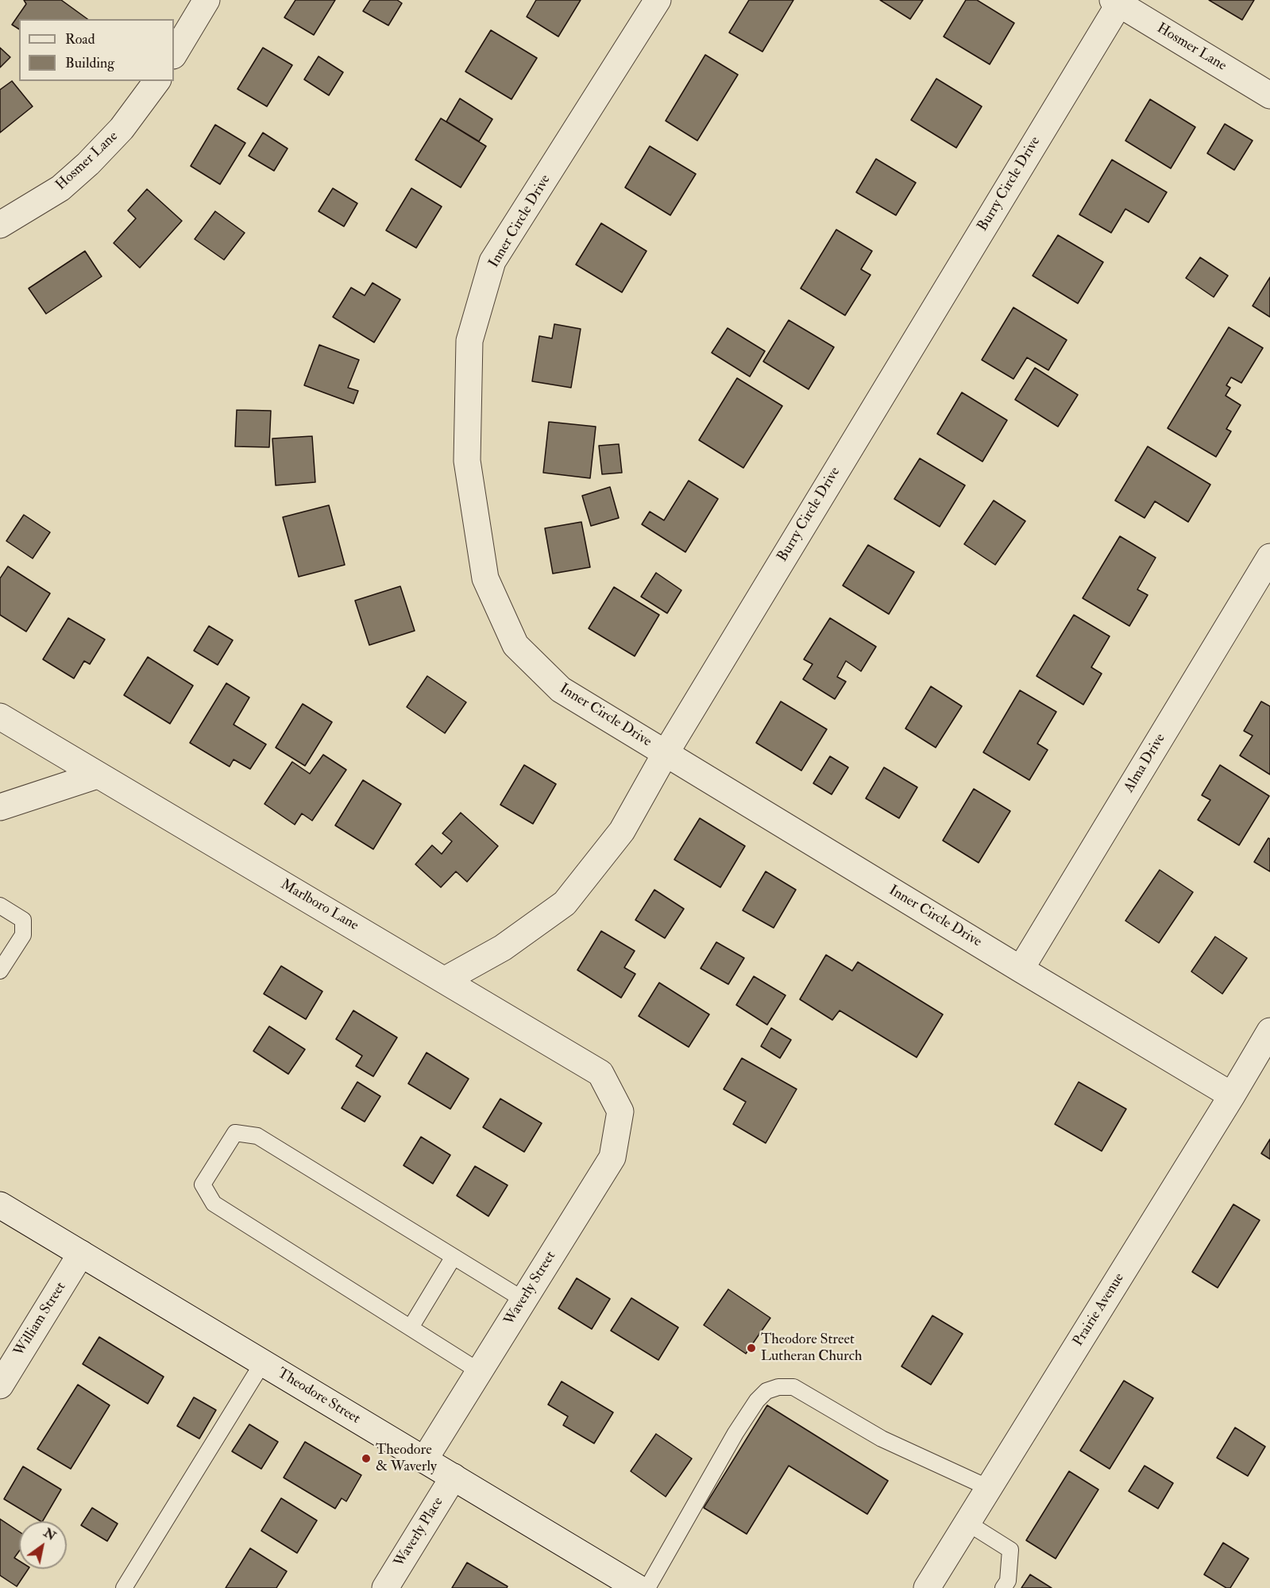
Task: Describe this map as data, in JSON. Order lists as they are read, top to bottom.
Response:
{
  "streets": {
    "street": [
      "Hosmer Lane",
      "Burry Circle Drive",
      "Inner Circle Drive",
      "Alma Drive",
      "Marlboro Lane",
      "Waverly Street",
      "Prairie Avenue",
      "William Street",
      "Theodore Street",
      "Waverly Place"
    ]
  },
  "crossings": [
    ["Hosmer Lane", "Burry Circle Drive"],
    ["Burry Circle Drive", "Inner Circle Drive"],
    ["Burry Circle Drive", "Marlboro Lane"],
    ["Inner Circle Drive", "Alma Drive"],
    ["Inner Circle Drive", "Prairie Avenue"],
    ["Marlboro Lane", "Waverly Street"],
    ["Waverly Street", "Theodore Street"],
    ["William Street", "Theodore Street"],
    ["Theodore Street", "Waverly Place"]
  ],
  "places": ["Theodore Street Lutheran Church", "Theodore & Waverly"],
  "legend": ["Road", "Building"],
  "north": "top right"
}
